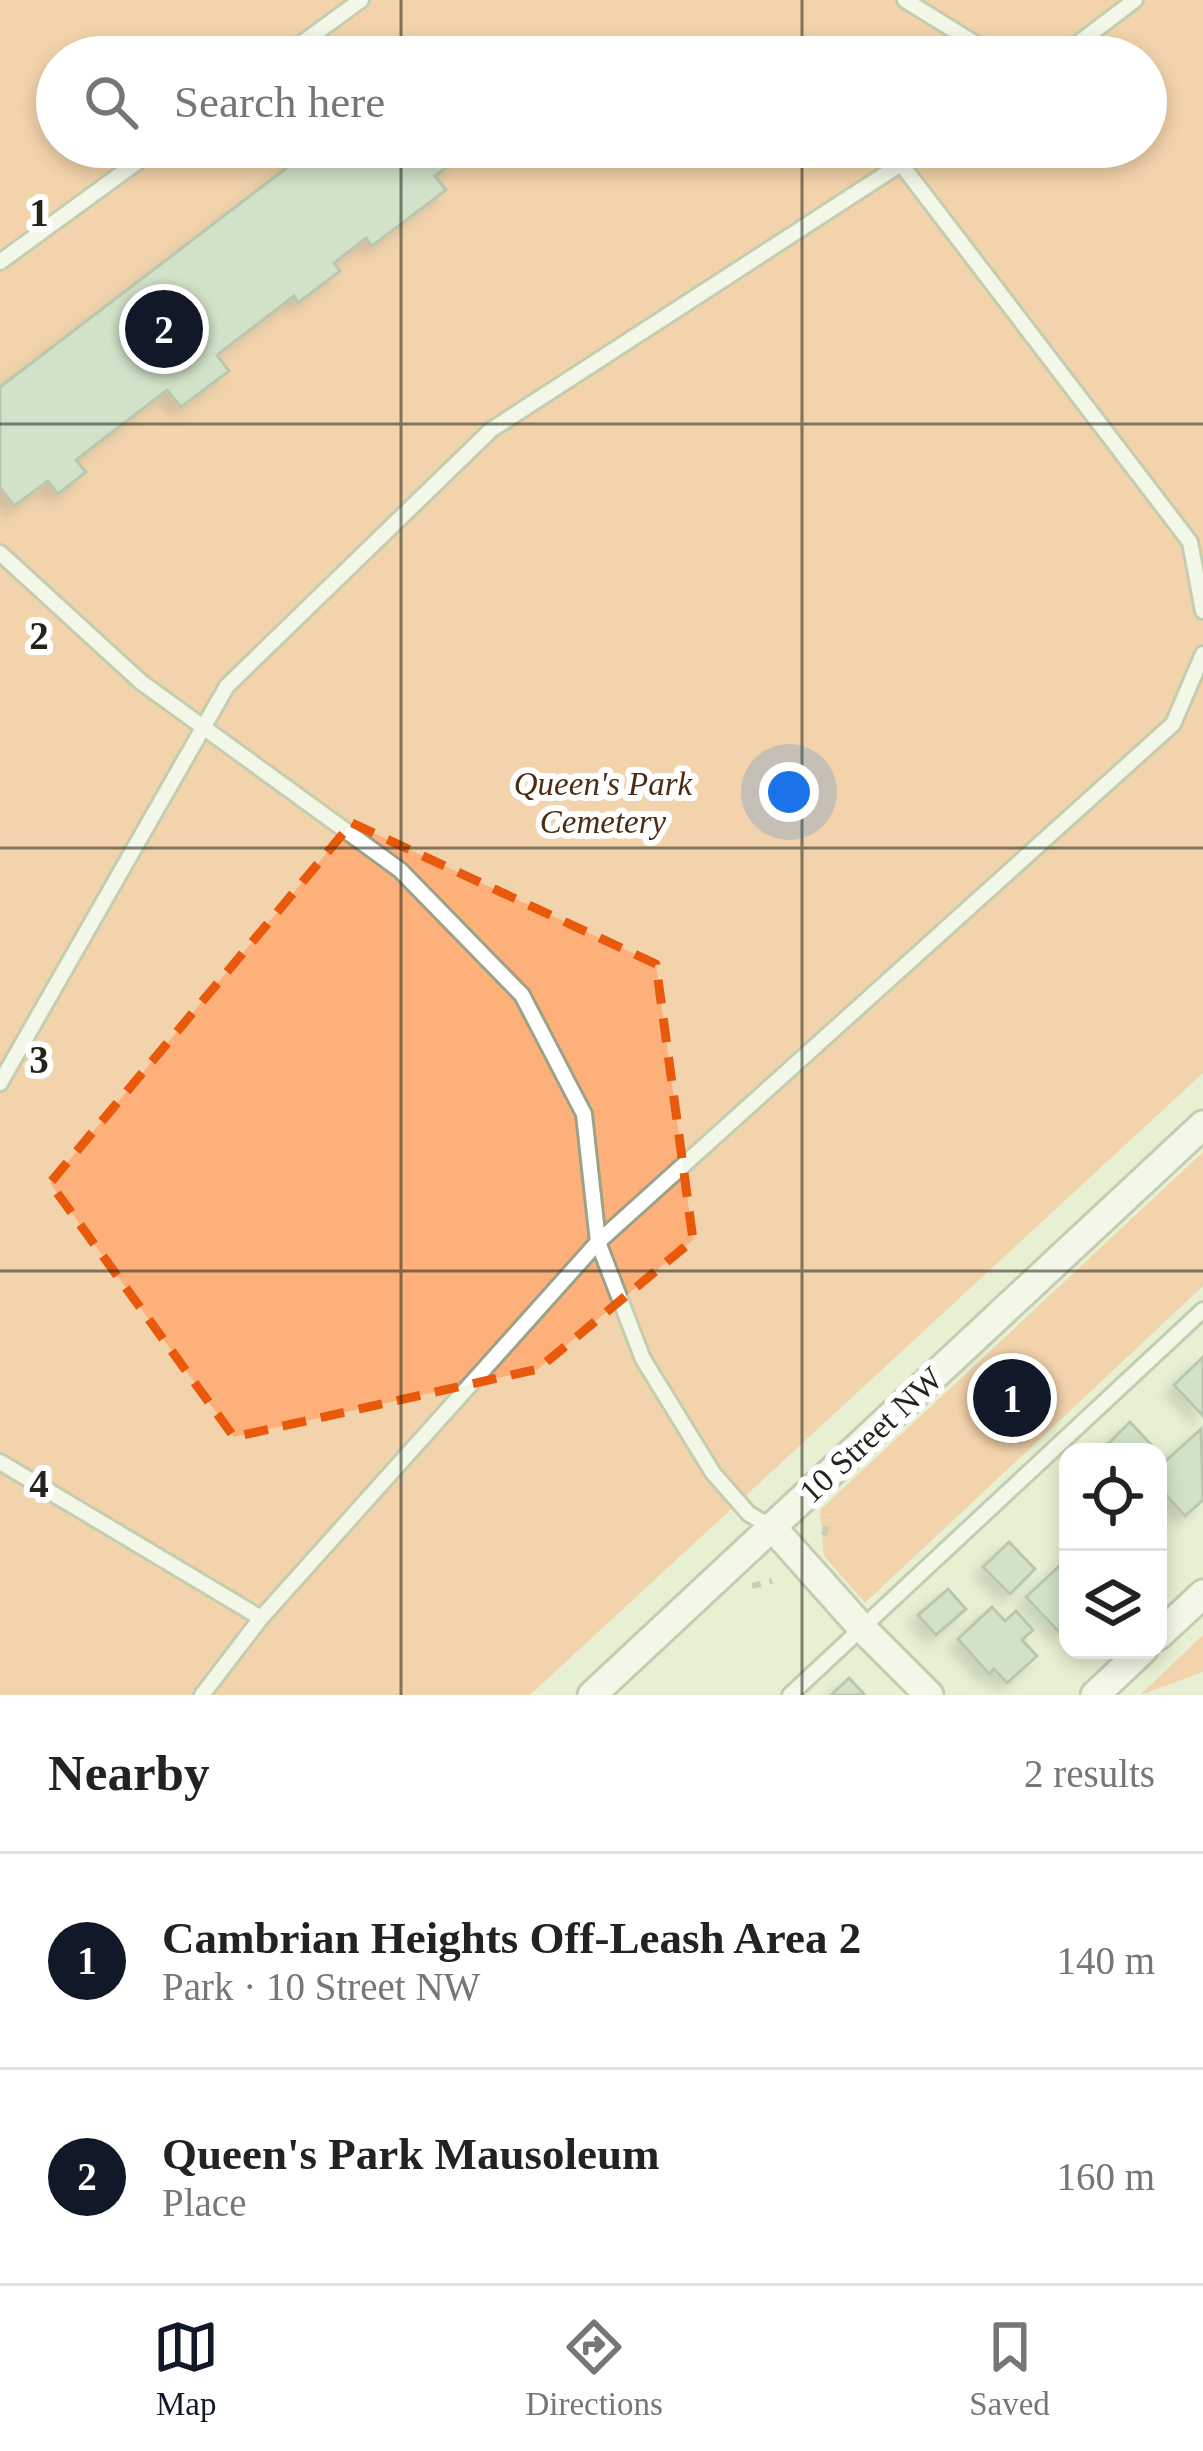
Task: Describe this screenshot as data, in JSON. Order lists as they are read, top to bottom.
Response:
{
  "streets": {
    "street": ["10 Street NW"]
  },
  "parks": ["Queen's Park Cemetery"],
  "page": {
    "search": "Search here",
    "pins": ["2", "1"],
    "heading": ["Nearby", "2 results"],
    "list": [
      {
        "mark": "1",
        "name": "Cambrian Heights Off-Leash Area 2",
        "note": "Park · 10 Street NW",
        "value": "140 m"
      },
      {
        "mark": "2",
        "name": "Queen's Park Mausoleum",
        "note": "Place",
        "value": "160 m"
      }
    ],
    "nav": ["Map", "Directions", "Saved"]
  },
  "grid": {
    "rows": [
      "1",
      "2",
      "3",
      "4"
    ]
  }
}
